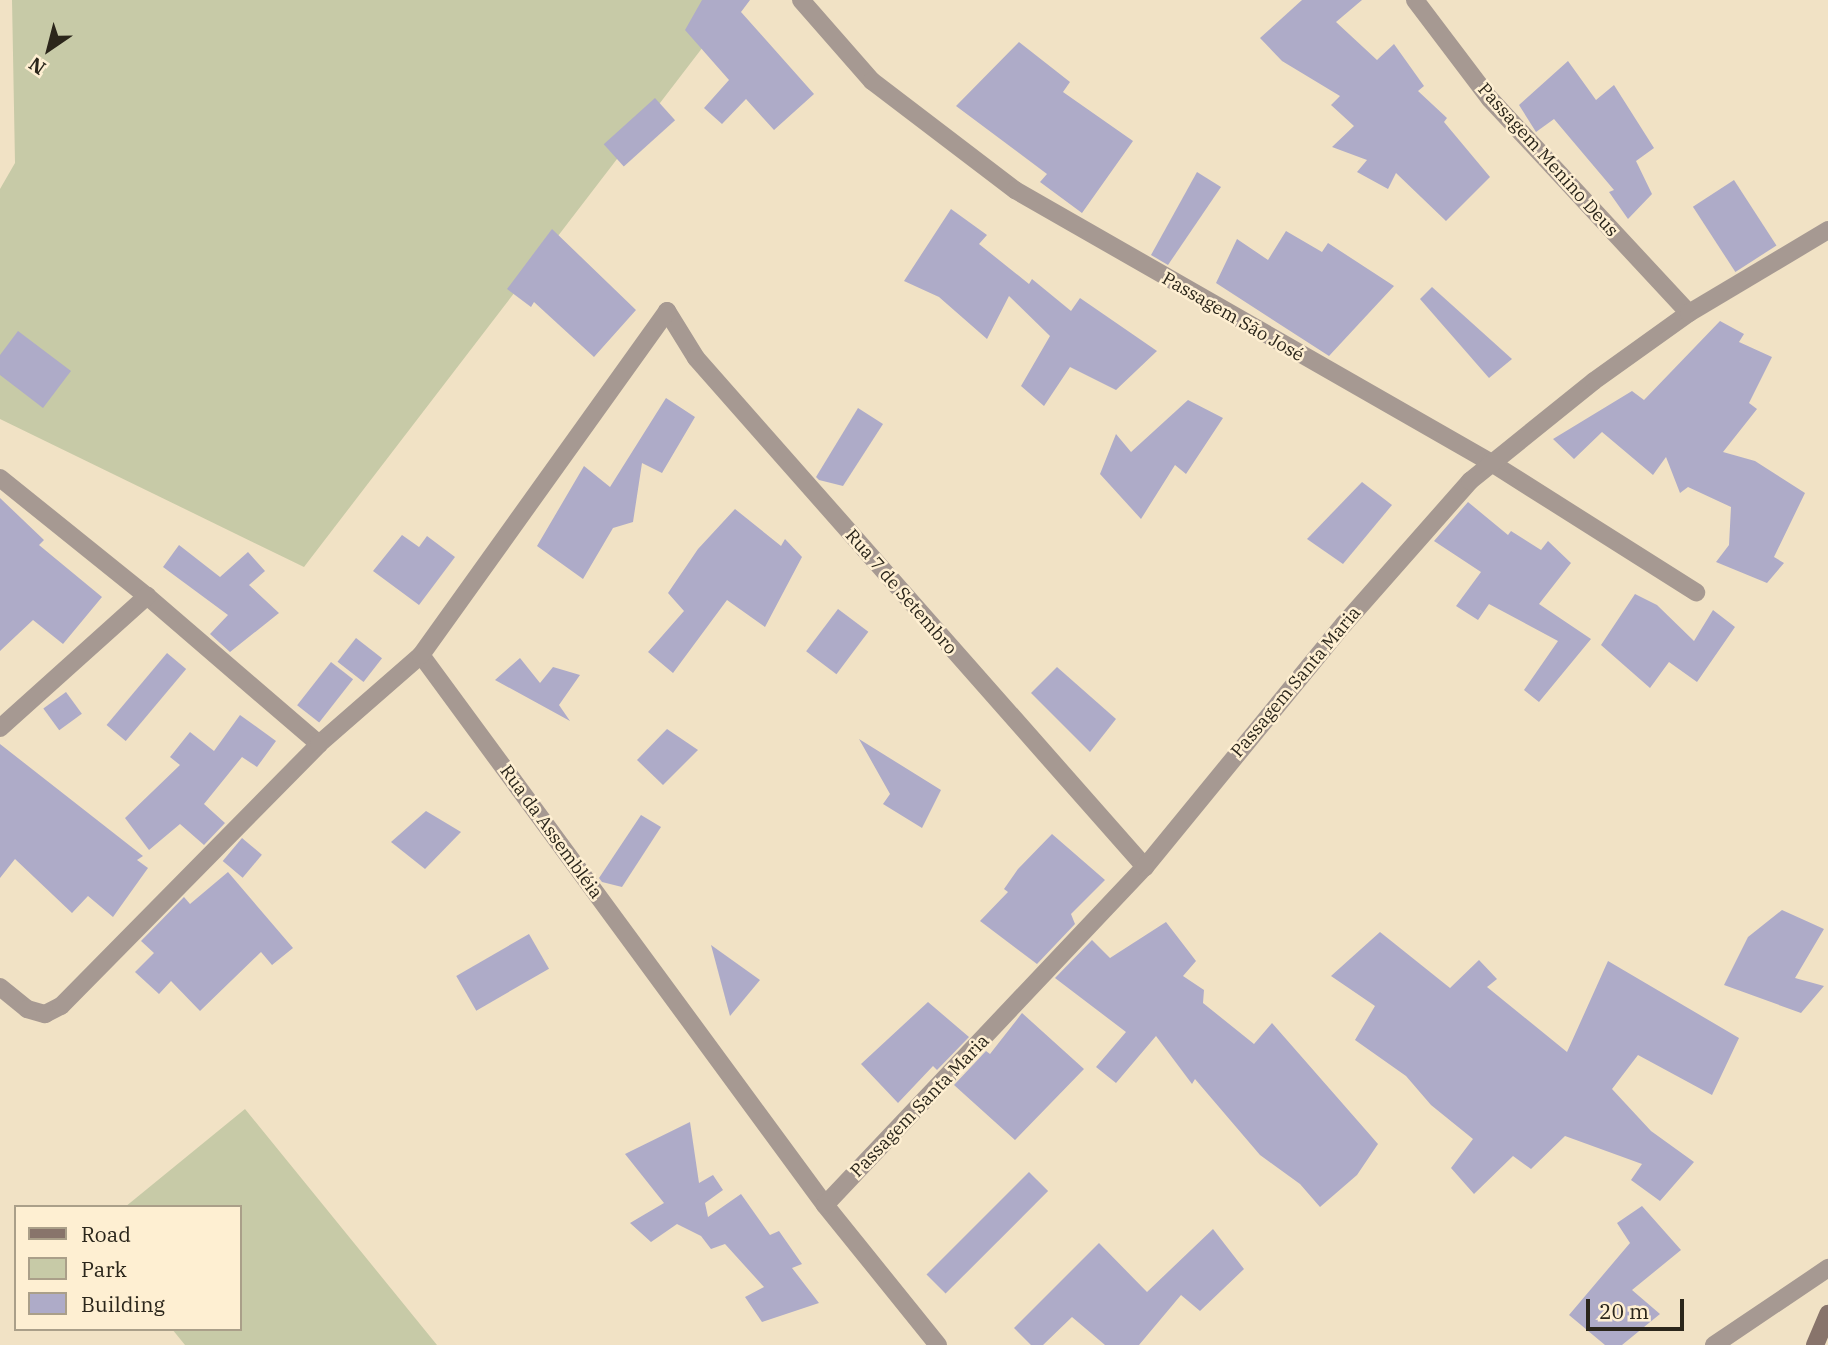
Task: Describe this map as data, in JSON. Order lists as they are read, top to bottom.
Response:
{
  "streets": {
    "street": [
      "Passagem Menino Deus",
      "Passagem São José",
      "Rua 7 de Setembro",
      "Passagem Santa Maria",
      "Rua da Assembléia"
    ]
  },
  "crossings": [
    ["Passagem Menino Deus", "Passagem Santa Maria"],
    ["Passagem São José", "Passagem Santa Maria"],
    ["Rua 7 de Setembro", "Passagem Santa Maria"],
    ["Rua 7 de Setembro", "Rua da Assembléia"],
    ["Passagem Santa Maria", "Rua da Assembléia"]
  ],
  "legend": ["Road", "Park", "Building"],
  "scale_bar": "20 m",
  "north": "bottom left"
}
